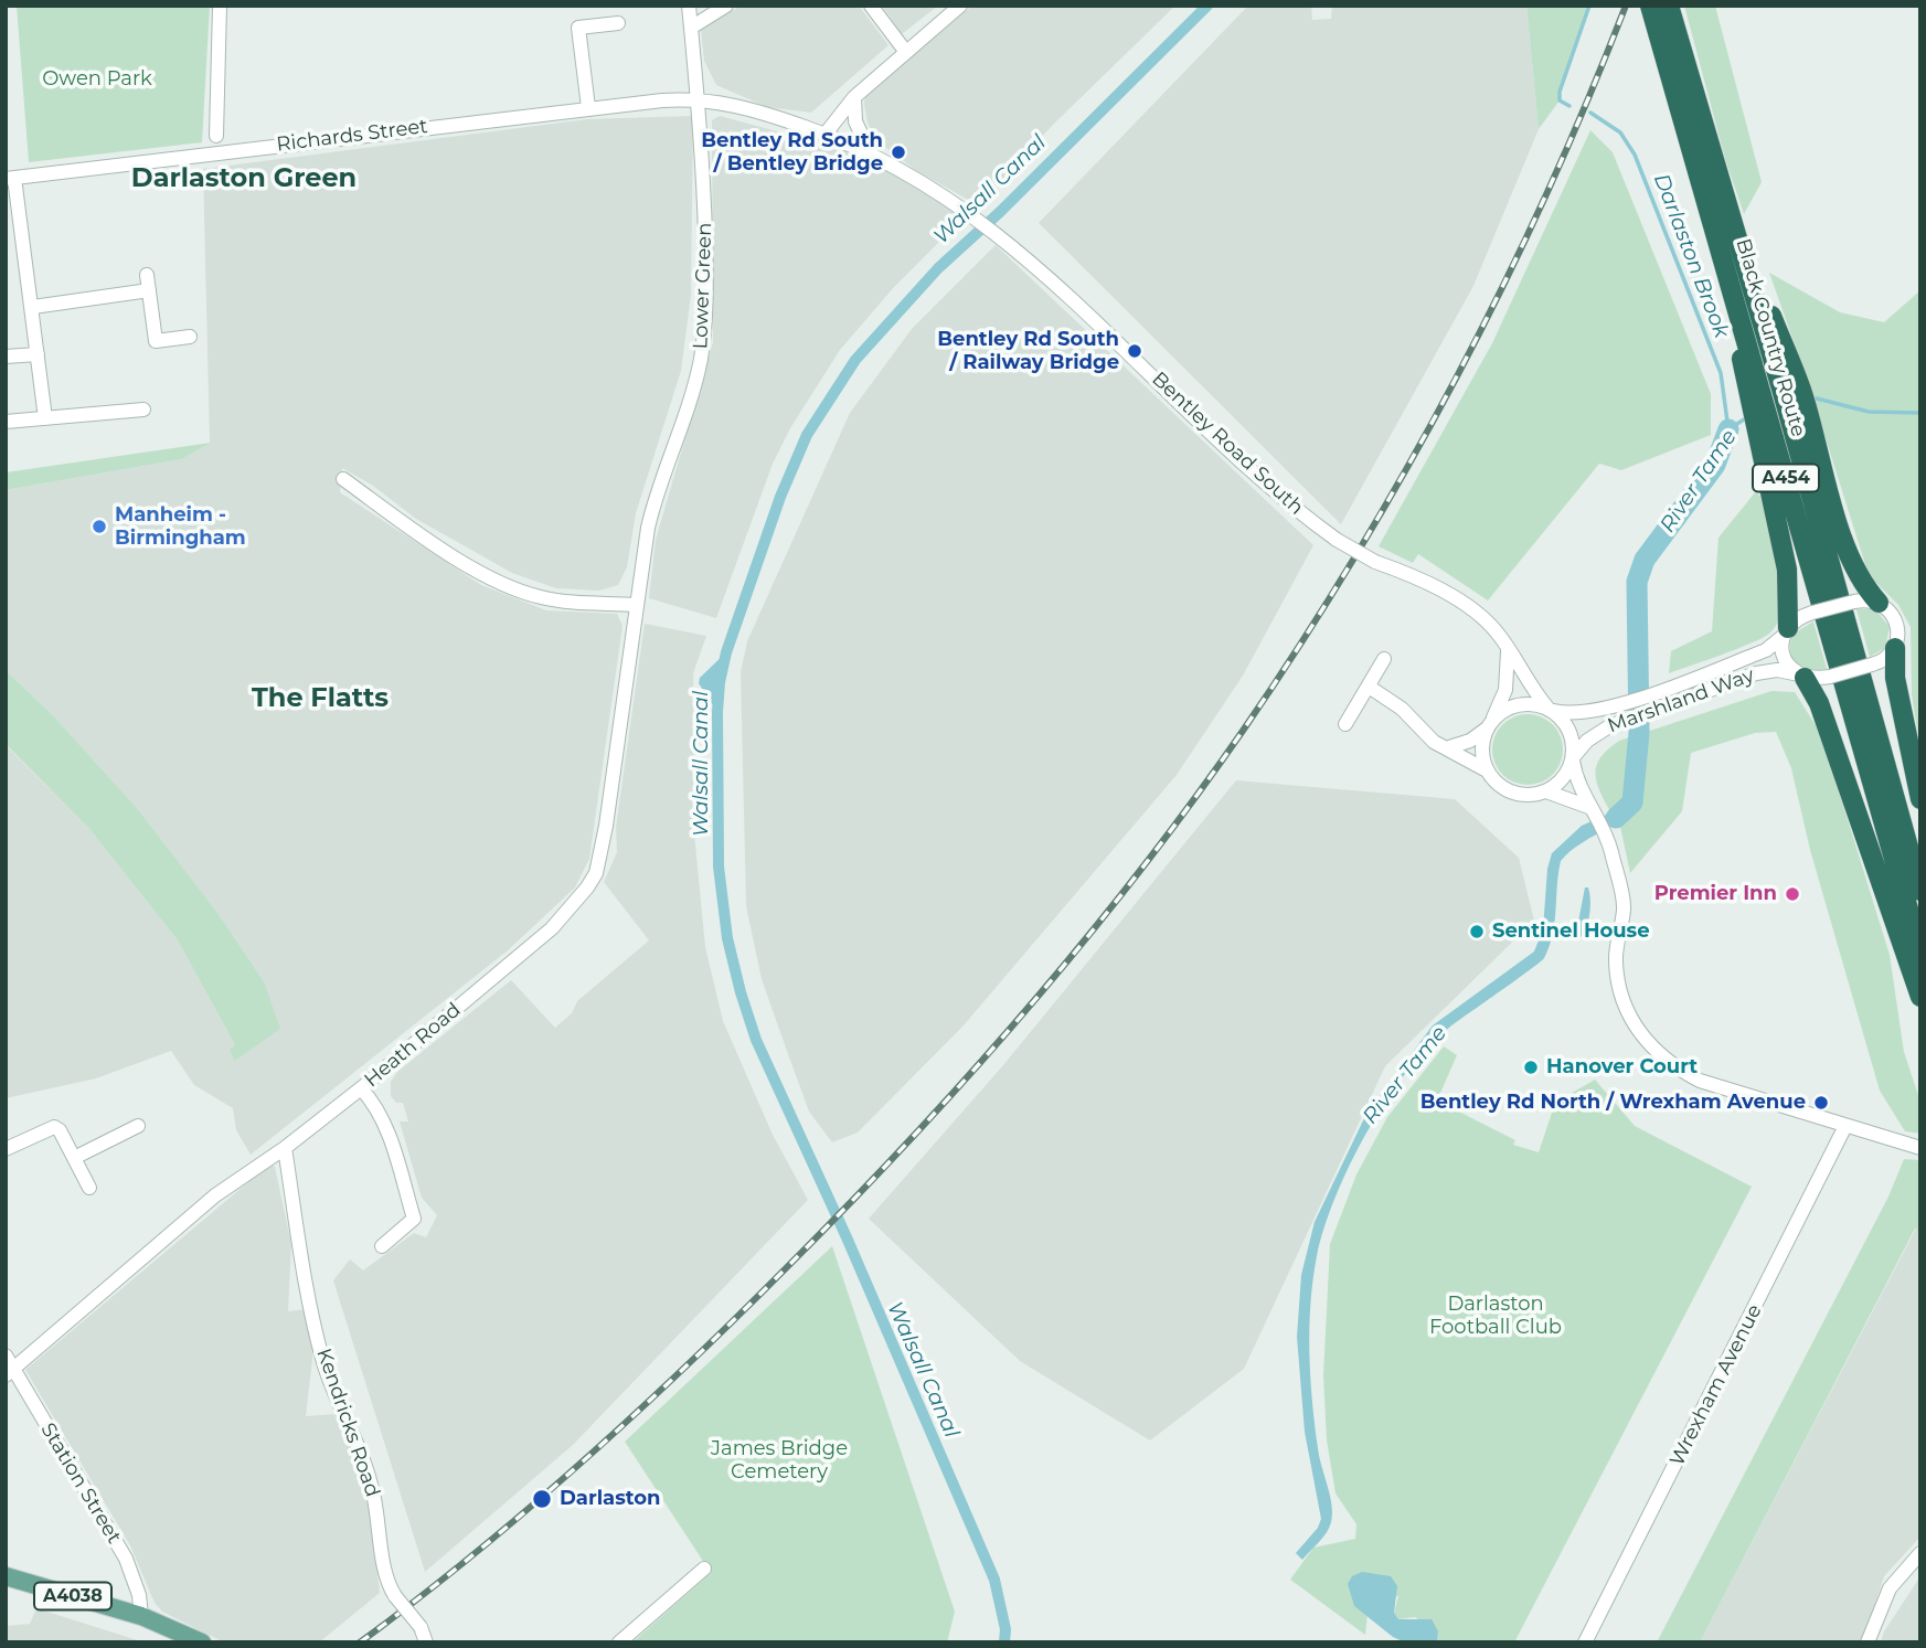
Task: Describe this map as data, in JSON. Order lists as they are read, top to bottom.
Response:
{
  "streets": {
    "highway": ["Black Country Route", "A454"],
    "main road": ["A4038"],
    "street": [
      "Richards Street",
      "Lower Green",
      "Bentley Road South",
      "Marshland Way",
      "Heath Road",
      "Wrexham Avenue",
      "Kendricks Road",
      "Station Street"
    ]
  },
  "crossings": [
    ["Richards Street", "Lower Green"],
    ["Lower Green", "Heath Road"],
    ["Bentley Road South", "Marshland Way"],
    ["Heath Road", "Kendricks Road"],
    ["Heath Road", "Station Street"],
    ["Station Street", "A4038"]
  ],
  "districts": ["Darlaston Green", "The Flatts"],
  "water": ["Walsall Canal", "Darlaston Brook", "River Tame"],
  "parks": ["Owen Park", "Darlaston Football Club", "James Bridge Cemetery"],
  "places": [
    "Bentley Rd South / Bentley Bridge",
    "Bentley Rd South / Railway Bridge",
    "Manheim - Birmingham",
    "Premier Inn",
    "Sentinel House",
    "Hanover Court",
    "Bentley Rd North / Wrexham Avenue",
    "Darlaston"
  ]
}
